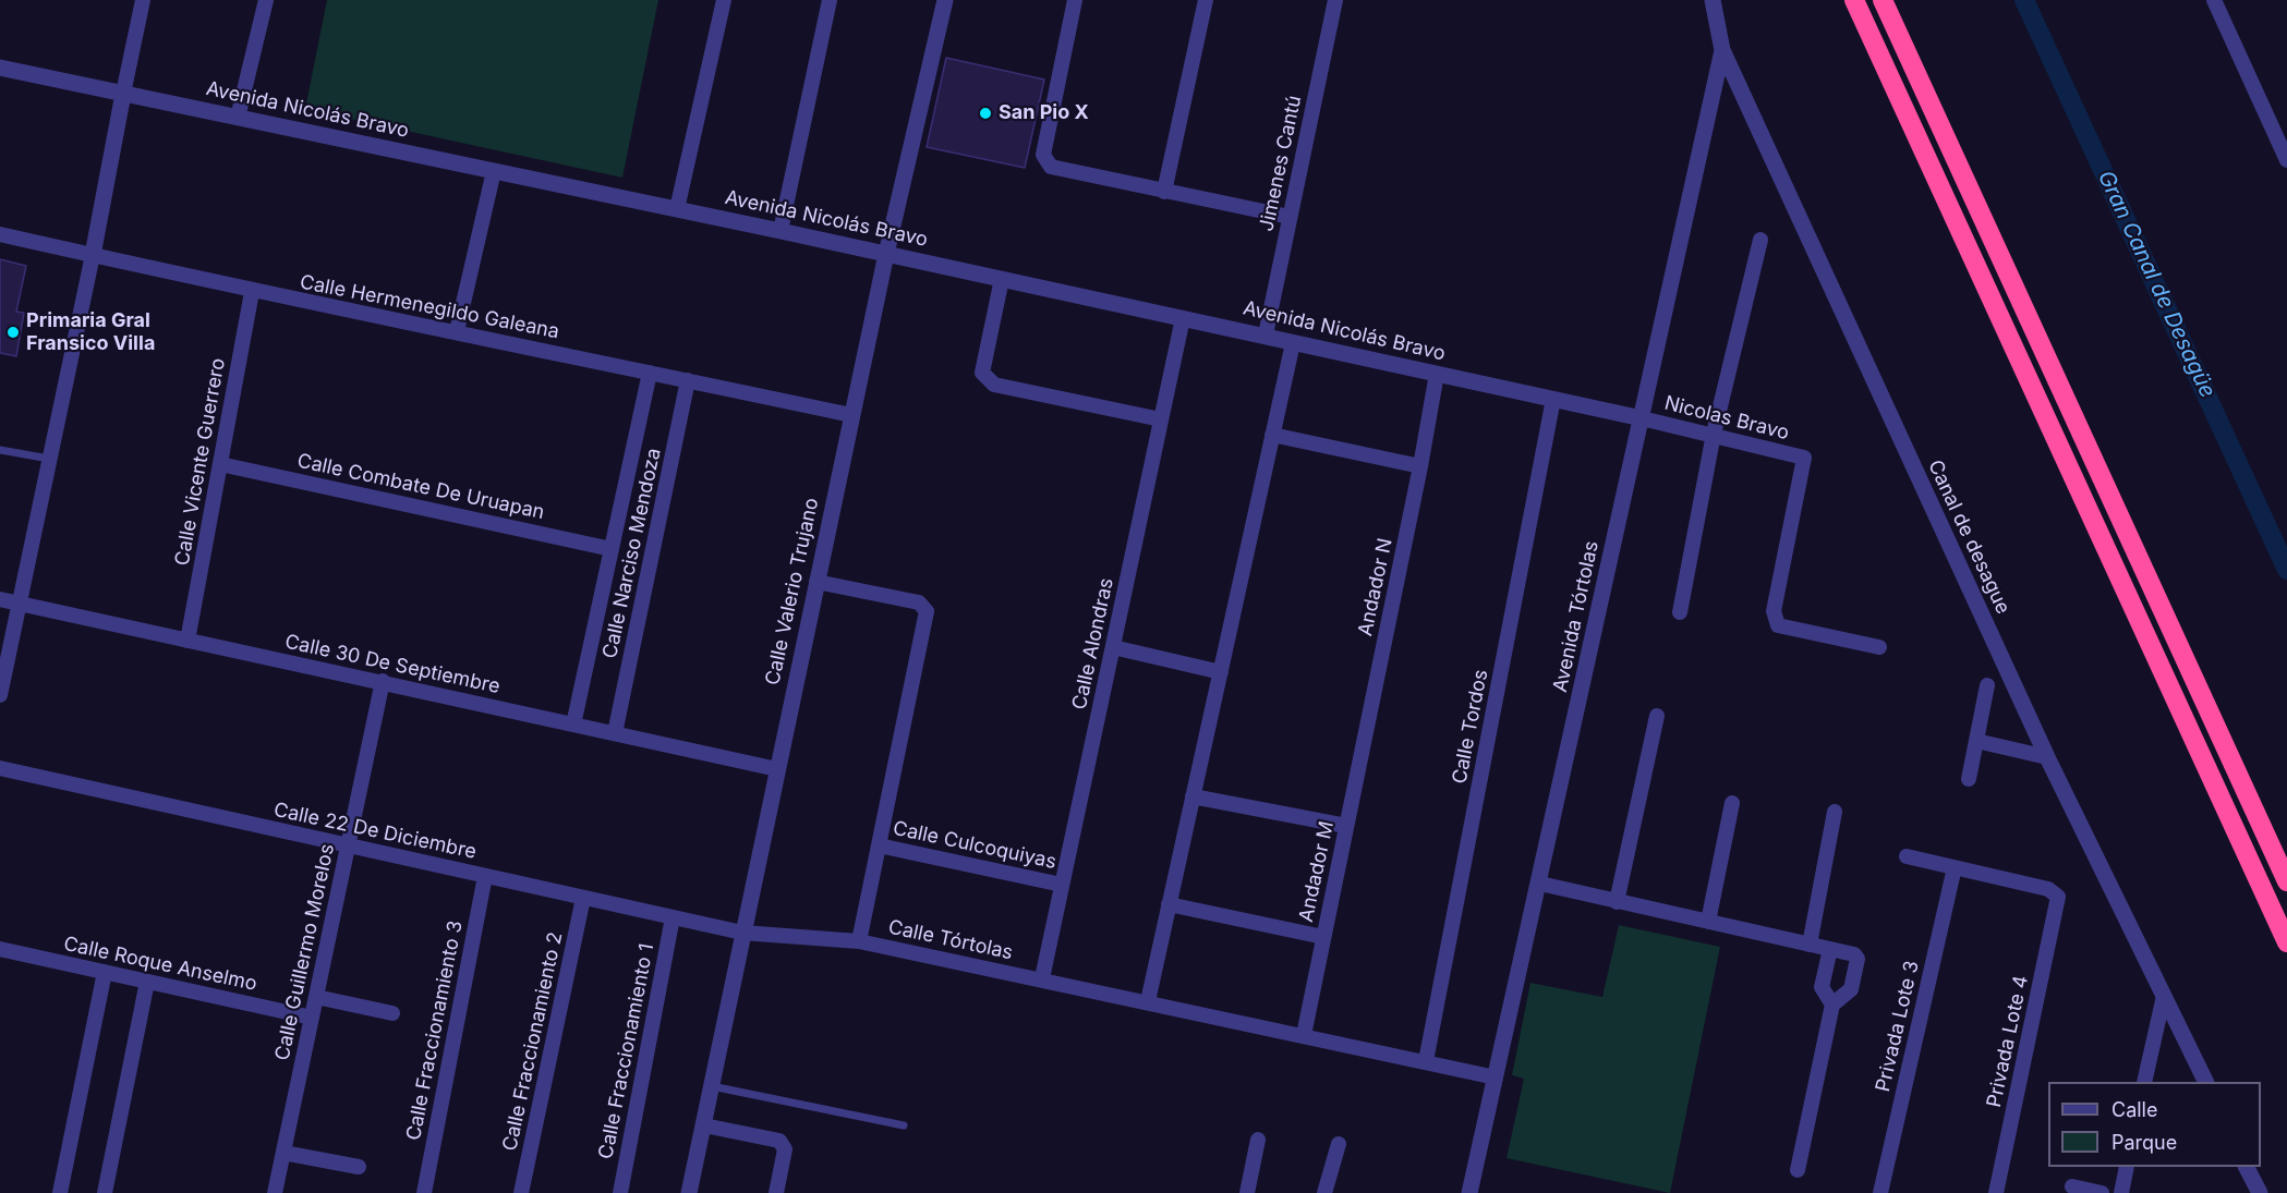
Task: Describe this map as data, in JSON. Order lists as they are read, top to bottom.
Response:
{
  "streets": {
    "street": [
      "Avenida Nicolás Bravo",
      "Jimenes Cantú",
      "Calle Hermenegildo Galeana",
      "Nicolas Bravo",
      "Calle Vicente Guerrero",
      "Calle Combate De Uruapan",
      "Canal de desague",
      "Calle Narciso Mendoza",
      "Andador N",
      "Calle Valerio Trujano",
      "Avenida Tórtolas",
      "Calle Alondras",
      "Calle 30 De Septiembre",
      "Calle Tordos",
      "Calle 22 De Diciembre",
      "Calle Culcoquiyas",
      "Andador M",
      "Calle Tórtolas",
      "Calle Guillermo Morelos",
      "Calle Roque Anselmo",
      "Privada Lote 3",
      "Calle Fraccionamiento 3",
      "Calle Fraccionamiento 2",
      "Privada Lote 4",
      "Calle Fraccionamiento 1"
    ]
  },
  "crossings": [
    ["Avenida Nicolás Bravo", "Jimenes Cantú"],
    ["Avenida Nicolás Bravo", "Nicolas Bravo"],
    ["Avenida Nicolás Bravo", "Calle Valerio Trujano"],
    ["Avenida Nicolás Bravo", "Avenida Tórtolas"],
    ["Avenida Nicolás Bravo", "Calle Alondras"],
    ["Avenida Nicolás Bravo", "Calle Tordos"],
    ["Calle Hermenegildo Galeana", "Calle Vicente Guerrero"],
    ["Calle Hermenegildo Galeana", "Calle Narciso Mendoza"],
    ["Calle Hermenegildo Galeana", "Calle Valerio Trujano"],
    ["Nicolas Bravo", "Avenida Tórtolas"],
    ["Calle Vicente Guerrero", "Calle Combate De Uruapan"],
    ["Calle Vicente Guerrero", "Calle 30 De Septiembre"],
    ["Calle Combate De Uruapan", "Calle Narciso Mendoza"],
    ["Canal de desague", "Avenida Tórtolas"],
    ["Calle Narciso Mendoza", "Calle 30 De Septiembre"],
    ["Andador N", "Andador M"],
    ["Calle Valerio Trujano", "Calle 30 De Septiembre"],
    ["Calle Valerio Trujano", "Calle 22 De Diciembre"],
    ["Calle Valerio Trujano", "Calle Tórtolas"],
    ["Avenida Tórtolas", "Calle Tórtolas"],
    ["Calle Alondras", "Calle Culcoquiyas"],
    ["Calle Alondras", "Calle Tórtolas"],
    ["Calle 30 De Septiembre", "Calle Guillermo Morelos"],
    ["Calle Tordos", "Calle Tórtolas"],
    ["Calle 22 De Diciembre", "Calle Tórtolas"],
    ["Calle 22 De Diciembre", "Calle Guillermo Morelos"],
    ["Calle 22 De Diciembre", "Calle Fraccionamiento 3"],
    ["Calle 22 De Diciembre", "Calle Fraccionamiento 2"],
    ["Calle 22 De Diciembre", "Calle Fraccionamiento 1"],
    ["Andador M", "Calle Tórtolas"],
    ["Calle Guillermo Morelos", "Calle Roque Anselmo"],
    ["Privada Lote 3", "Privada Lote 4"]
  ],
  "water": ["Gran Canal de Desagüe"],
  "places": ["San Pio X", "Primaria Gral Fransico Villa"],
  "legend": ["Calle", "Parque"]
}
